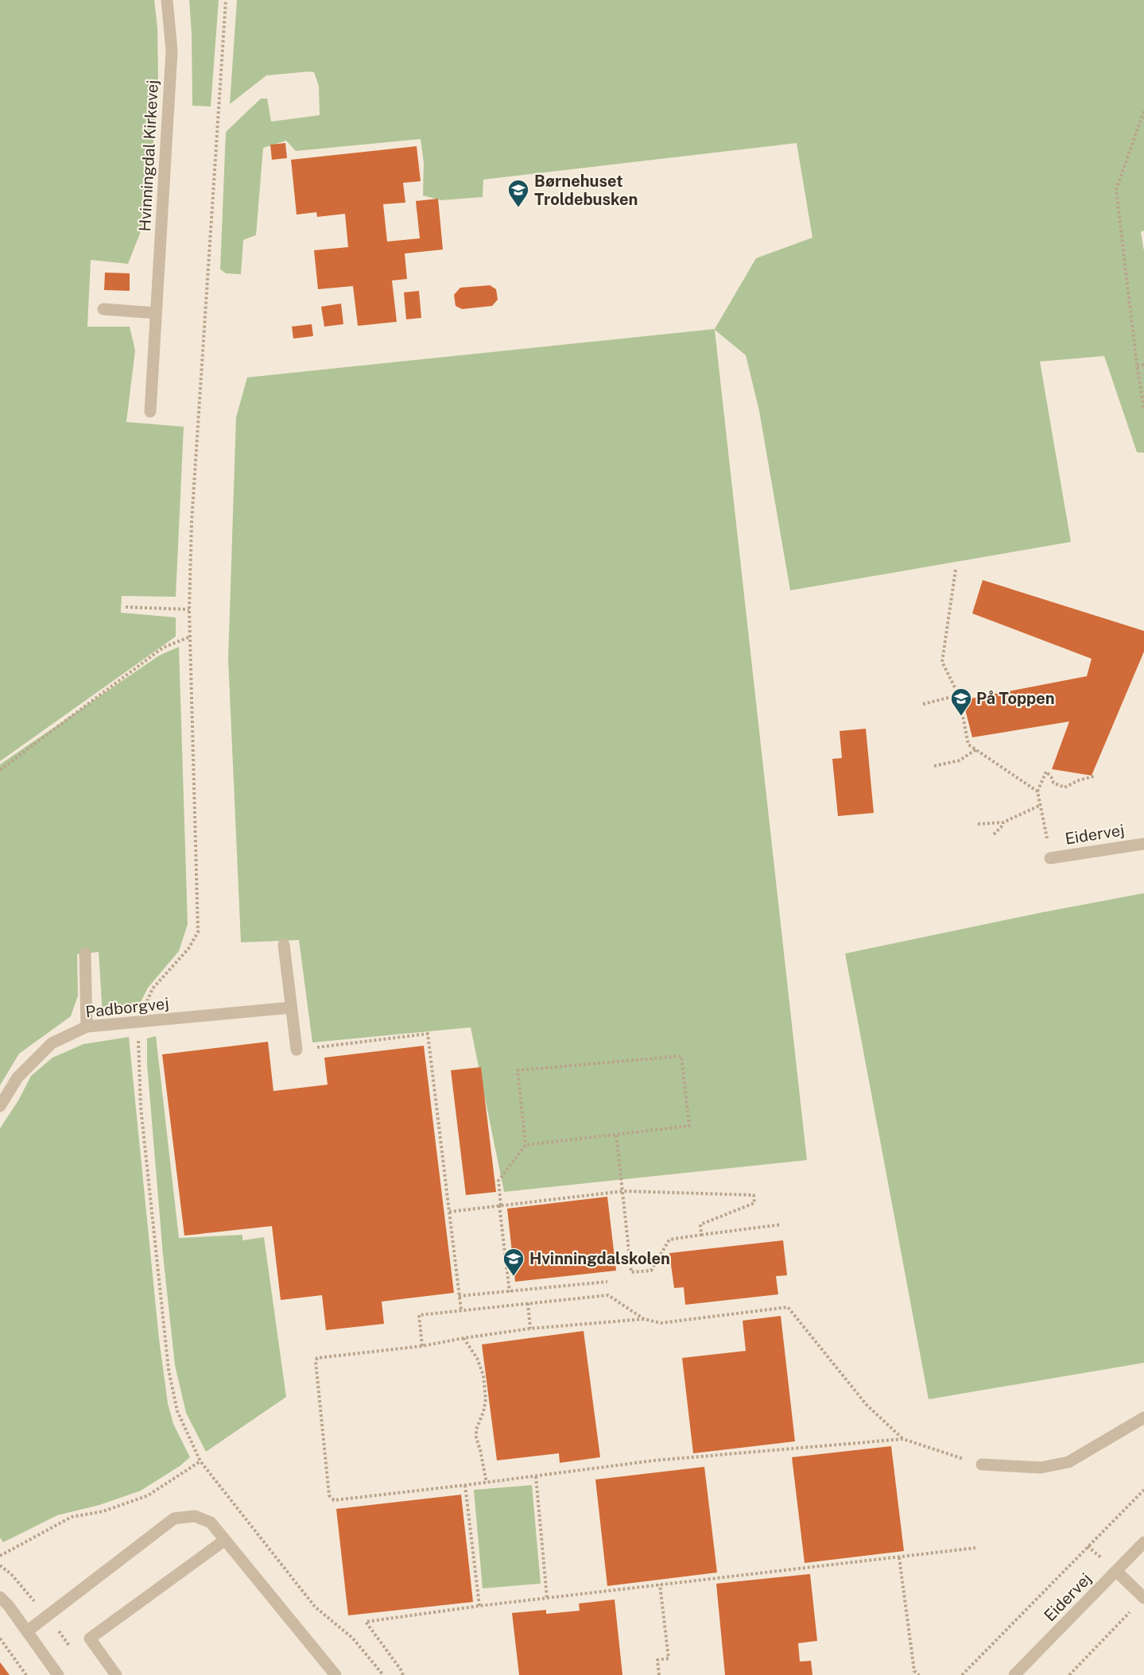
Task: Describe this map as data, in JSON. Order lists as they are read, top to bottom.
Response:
{
  "streets": {
    "street": ["Hvinningdal Kirkevej", "Eidervej", "Padborgvej"]
  },
  "places": {
    "school or university": ["Børnehuset Troldebusken", "På Toppen", "Hvinningdalskolen"]
  }
}
